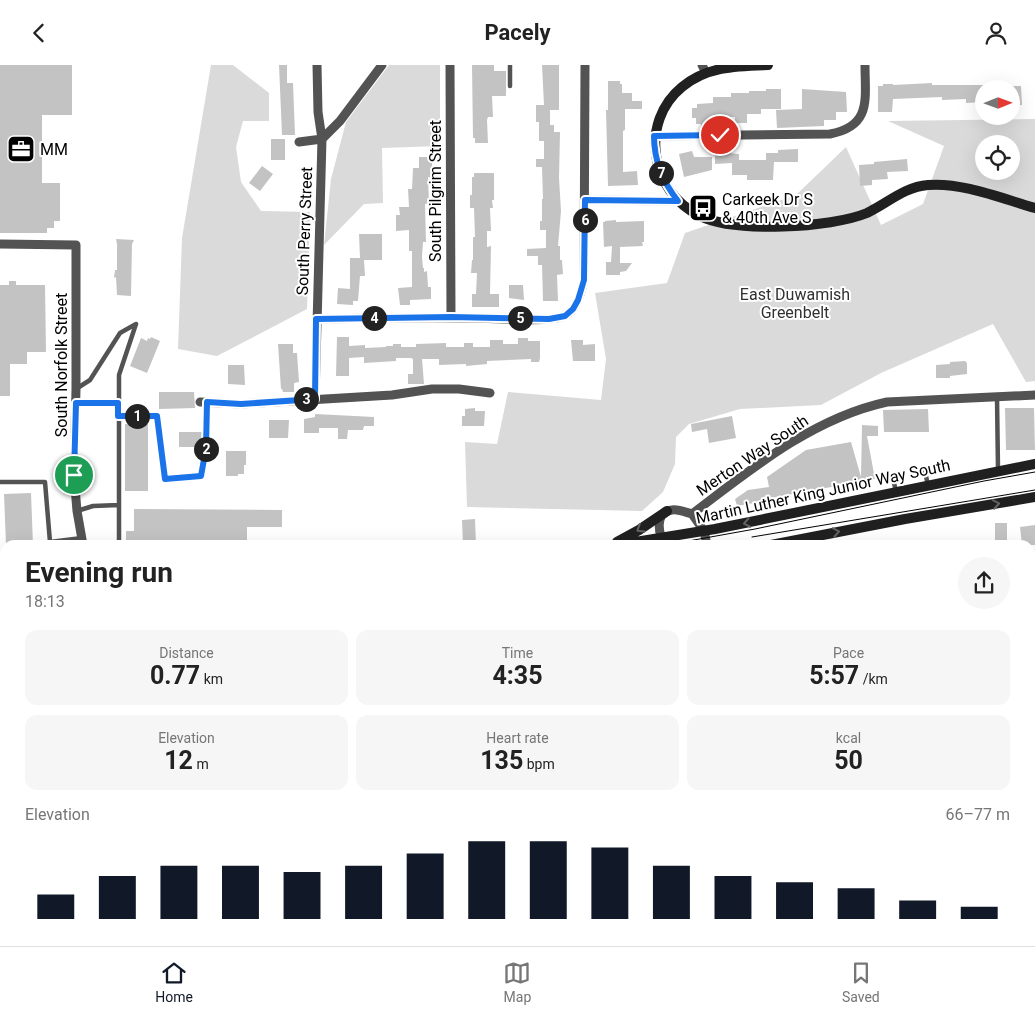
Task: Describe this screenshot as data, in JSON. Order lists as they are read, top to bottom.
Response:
{
  "streets": {
    "main road": ["Martin Luther King Junior Way South"],
    "street": [
      "South Pilgrim Street",
      "South Perry Street",
      "South Norfolk Street",
      "Merton Way South"
    ]
  },
  "crossings": [
    ["Merton Way South", "Martin Luther King Junior Way South"]
  ],
  "parks": ["East Duwamish Greenbelt"],
  "places": {
    "office": ["MM"],
    "bus stop": ["Carkeek Dr S & 40th Ave S"]
  },
  "north": "right",
  "page": {
    "header": "Pacely",
    "pins": [
      "7",
      "6",
      "4",
      "5",
      "3",
      "1",
      "2"
    ],
    "heading": ["Evening run", "18:13"],
    "stats": [
      ["Distance", "0.77 km"],
      ["Time", "4:35"],
      ["Pace", "5:57 /km"],
      ["Elevation", "12 m"],
      ["Heart rate", "135 bpm"],
      ["kcal", "50"]
    ],
    "chart": ["Elevation", "66–77 m"],
    "tabs": ["Home", "Map", "Saved"]
  }
}
